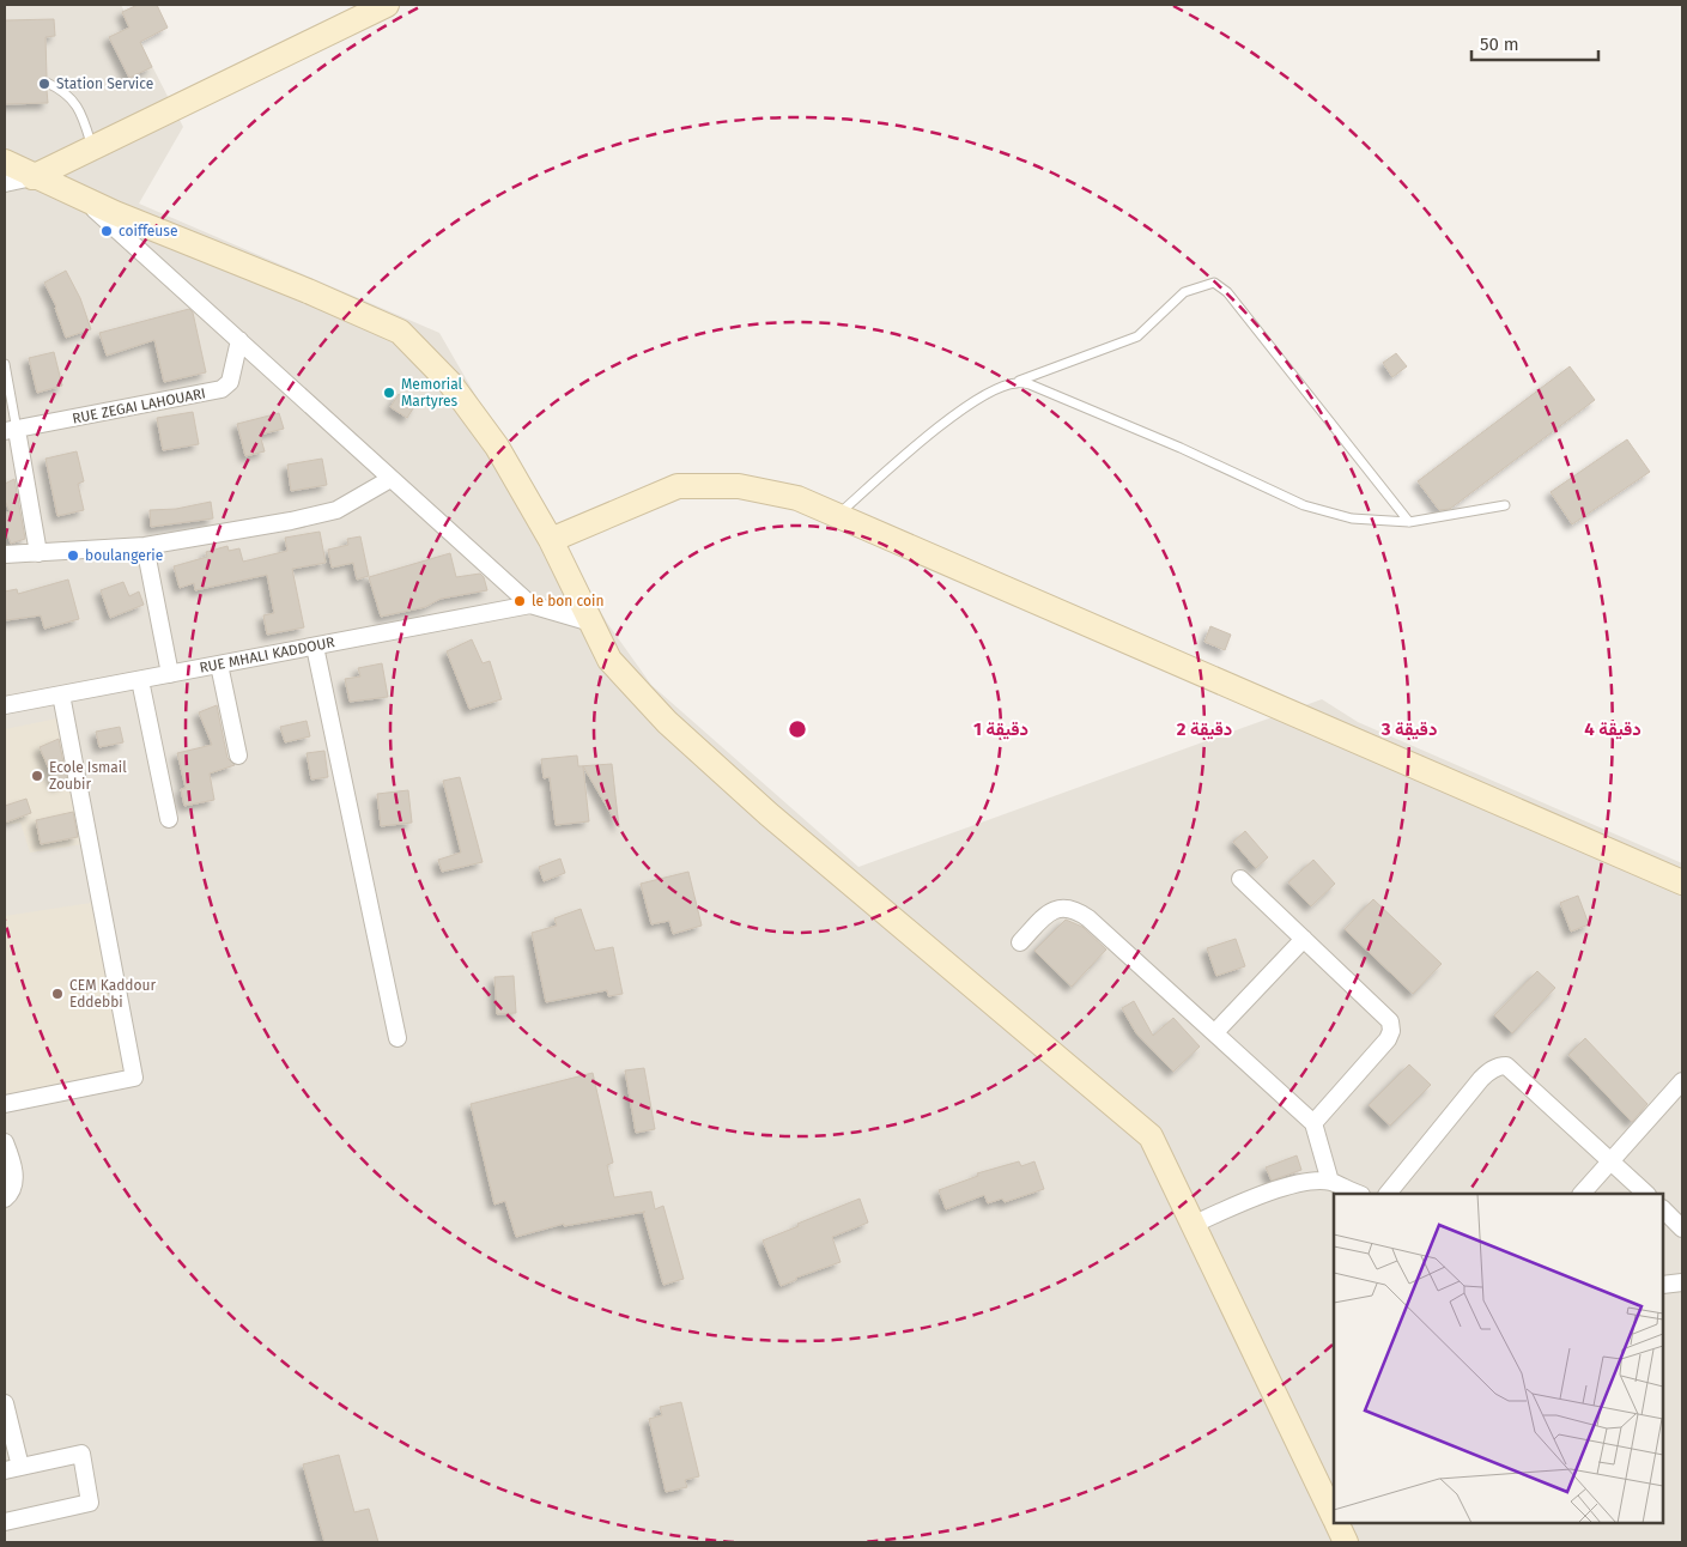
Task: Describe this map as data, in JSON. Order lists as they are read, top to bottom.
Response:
{
  "streets": {
    "street": ["RUE ZEGAI LAHOUARI", "RUE MHALI KADDOUR"]
  },
  "places": [
    "Station Service",
    "coiffeuse",
    "Memorial Martyres",
    "boulangerie",
    "le bon coin",
    "Ecole Ismail Zoubir",
    "CEM Kaddour Eddebbi"
  ],
  "scale_bar": "50 m",
  "rings": [
    "1 دقيقة",
    "2 دقيقة",
    "3 دقيقة",
    "4 دقيقة"
  ]
}
